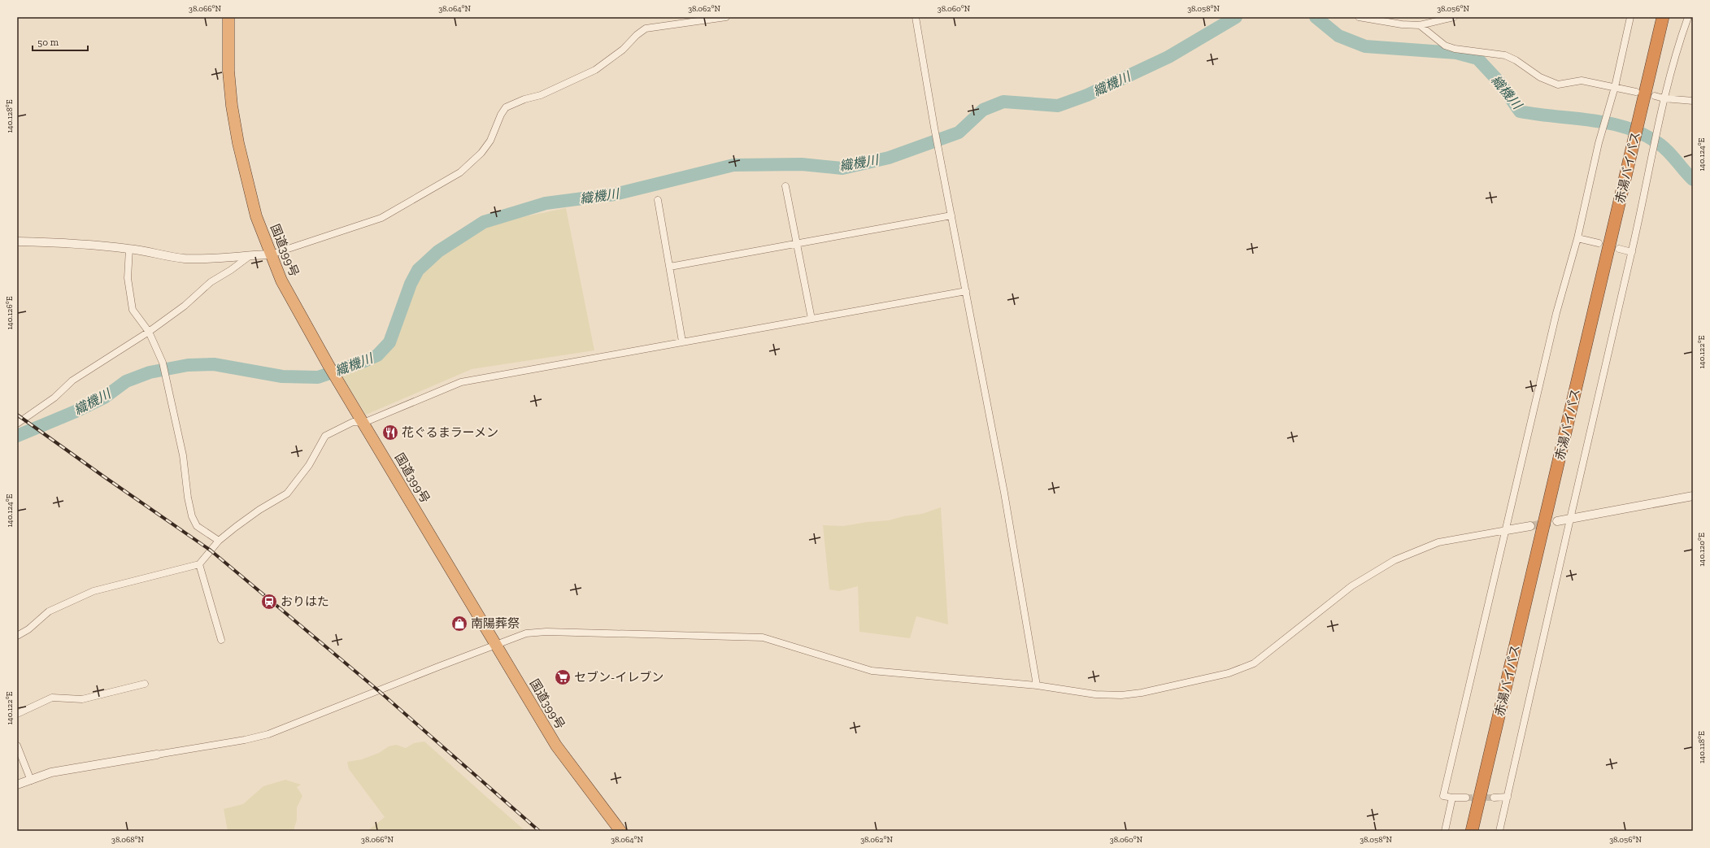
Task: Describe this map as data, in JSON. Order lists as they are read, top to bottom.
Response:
{
  "streets": {
    "highway": ["赤湯バイパス", "国道399号"]
  },
  "water": ["織機川"],
  "places": {
    "restaurant": ["花ぐるまラーメン"],
    "station": ["おりはた"],
    "shop": ["南陽葬祭"],
    "supermarket": ["セブン-イレブン"]
  },
  "scale_bar": "50 m",
  "coordinates": [
    "38.066°N",
    "38.064°N",
    "38.062°N",
    "38.060°N",
    "38.058°N",
    "38.056°N",
    "140.128°E",
    "140.124°E",
    "140.126°E",
    "140.122°E",
    "140.120°E",
    "140.118°E",
    "38.068°N"
  ]
}
